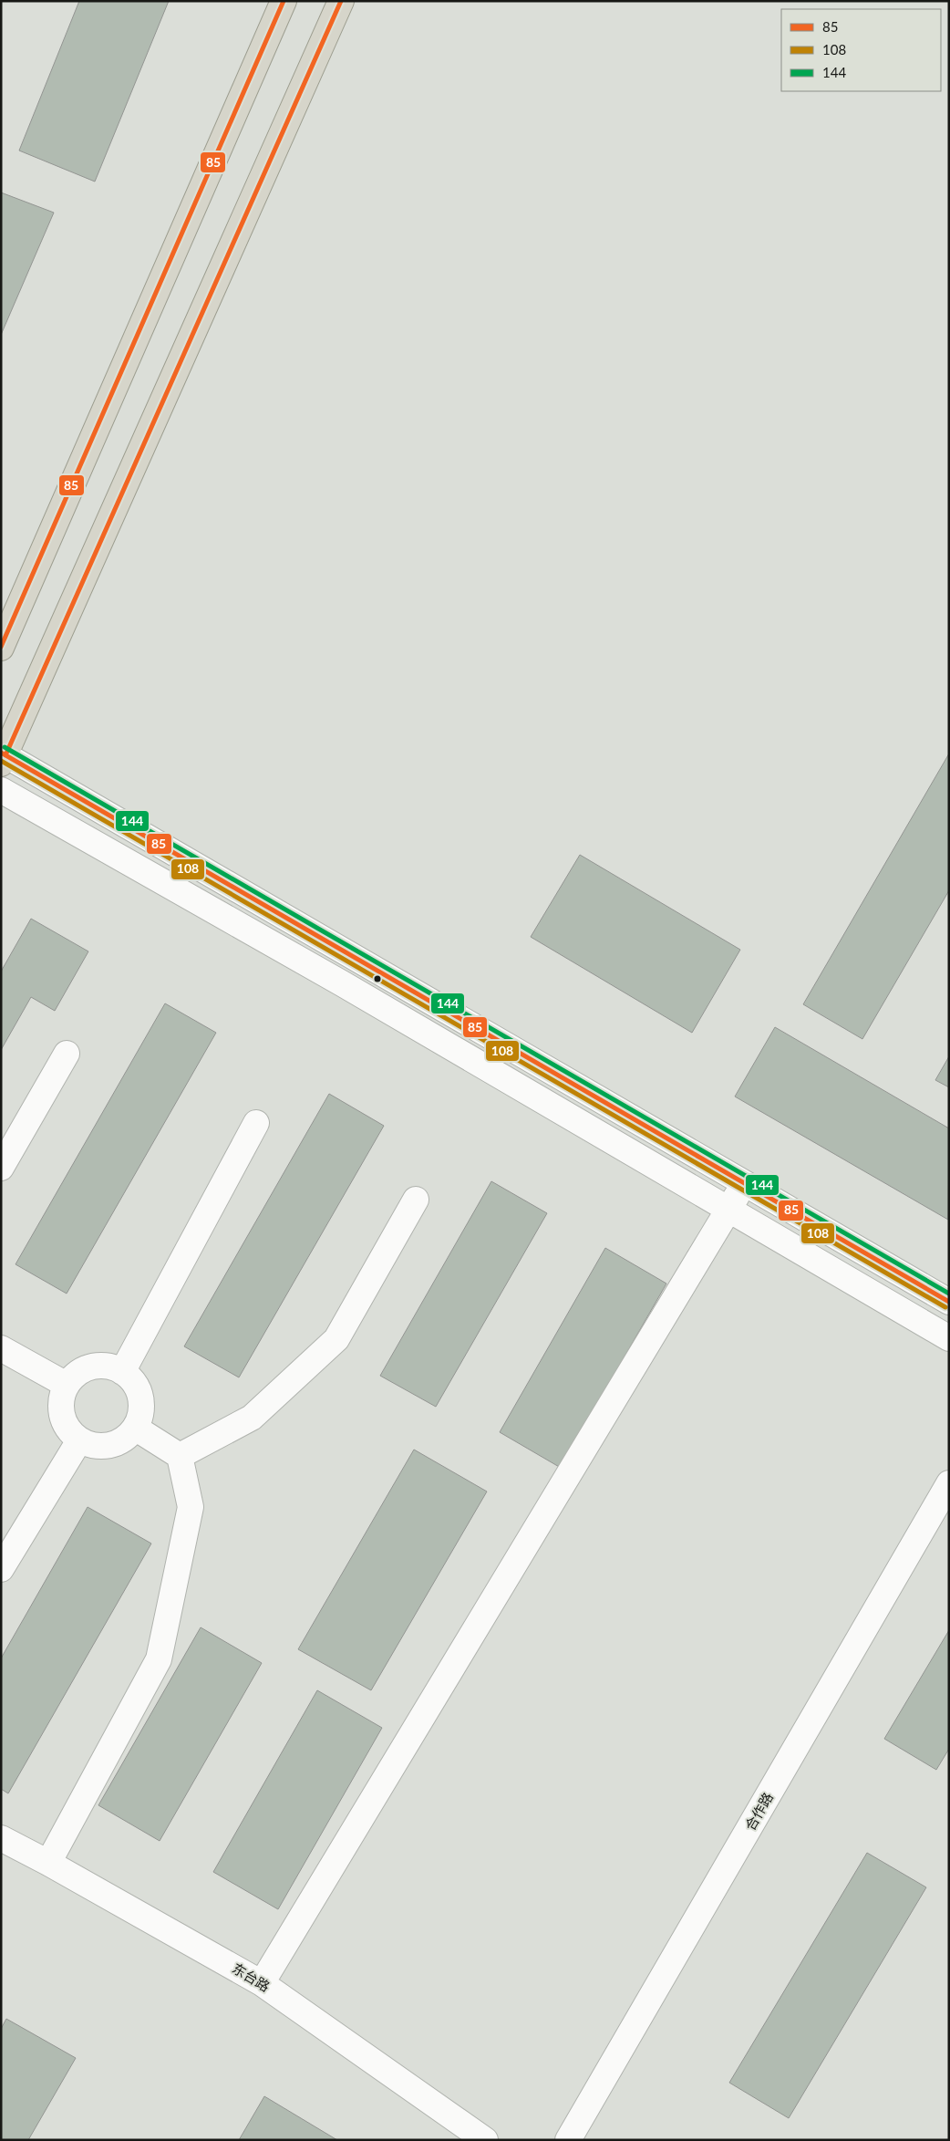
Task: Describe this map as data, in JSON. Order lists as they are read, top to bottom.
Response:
{
  "streets": {
    "street": ["合作路", "东台路"]
  },
  "lines": ["transit line 85", "transit line 144", "transit line 108"],
  "legend": ["85", "108", "144"]
}
